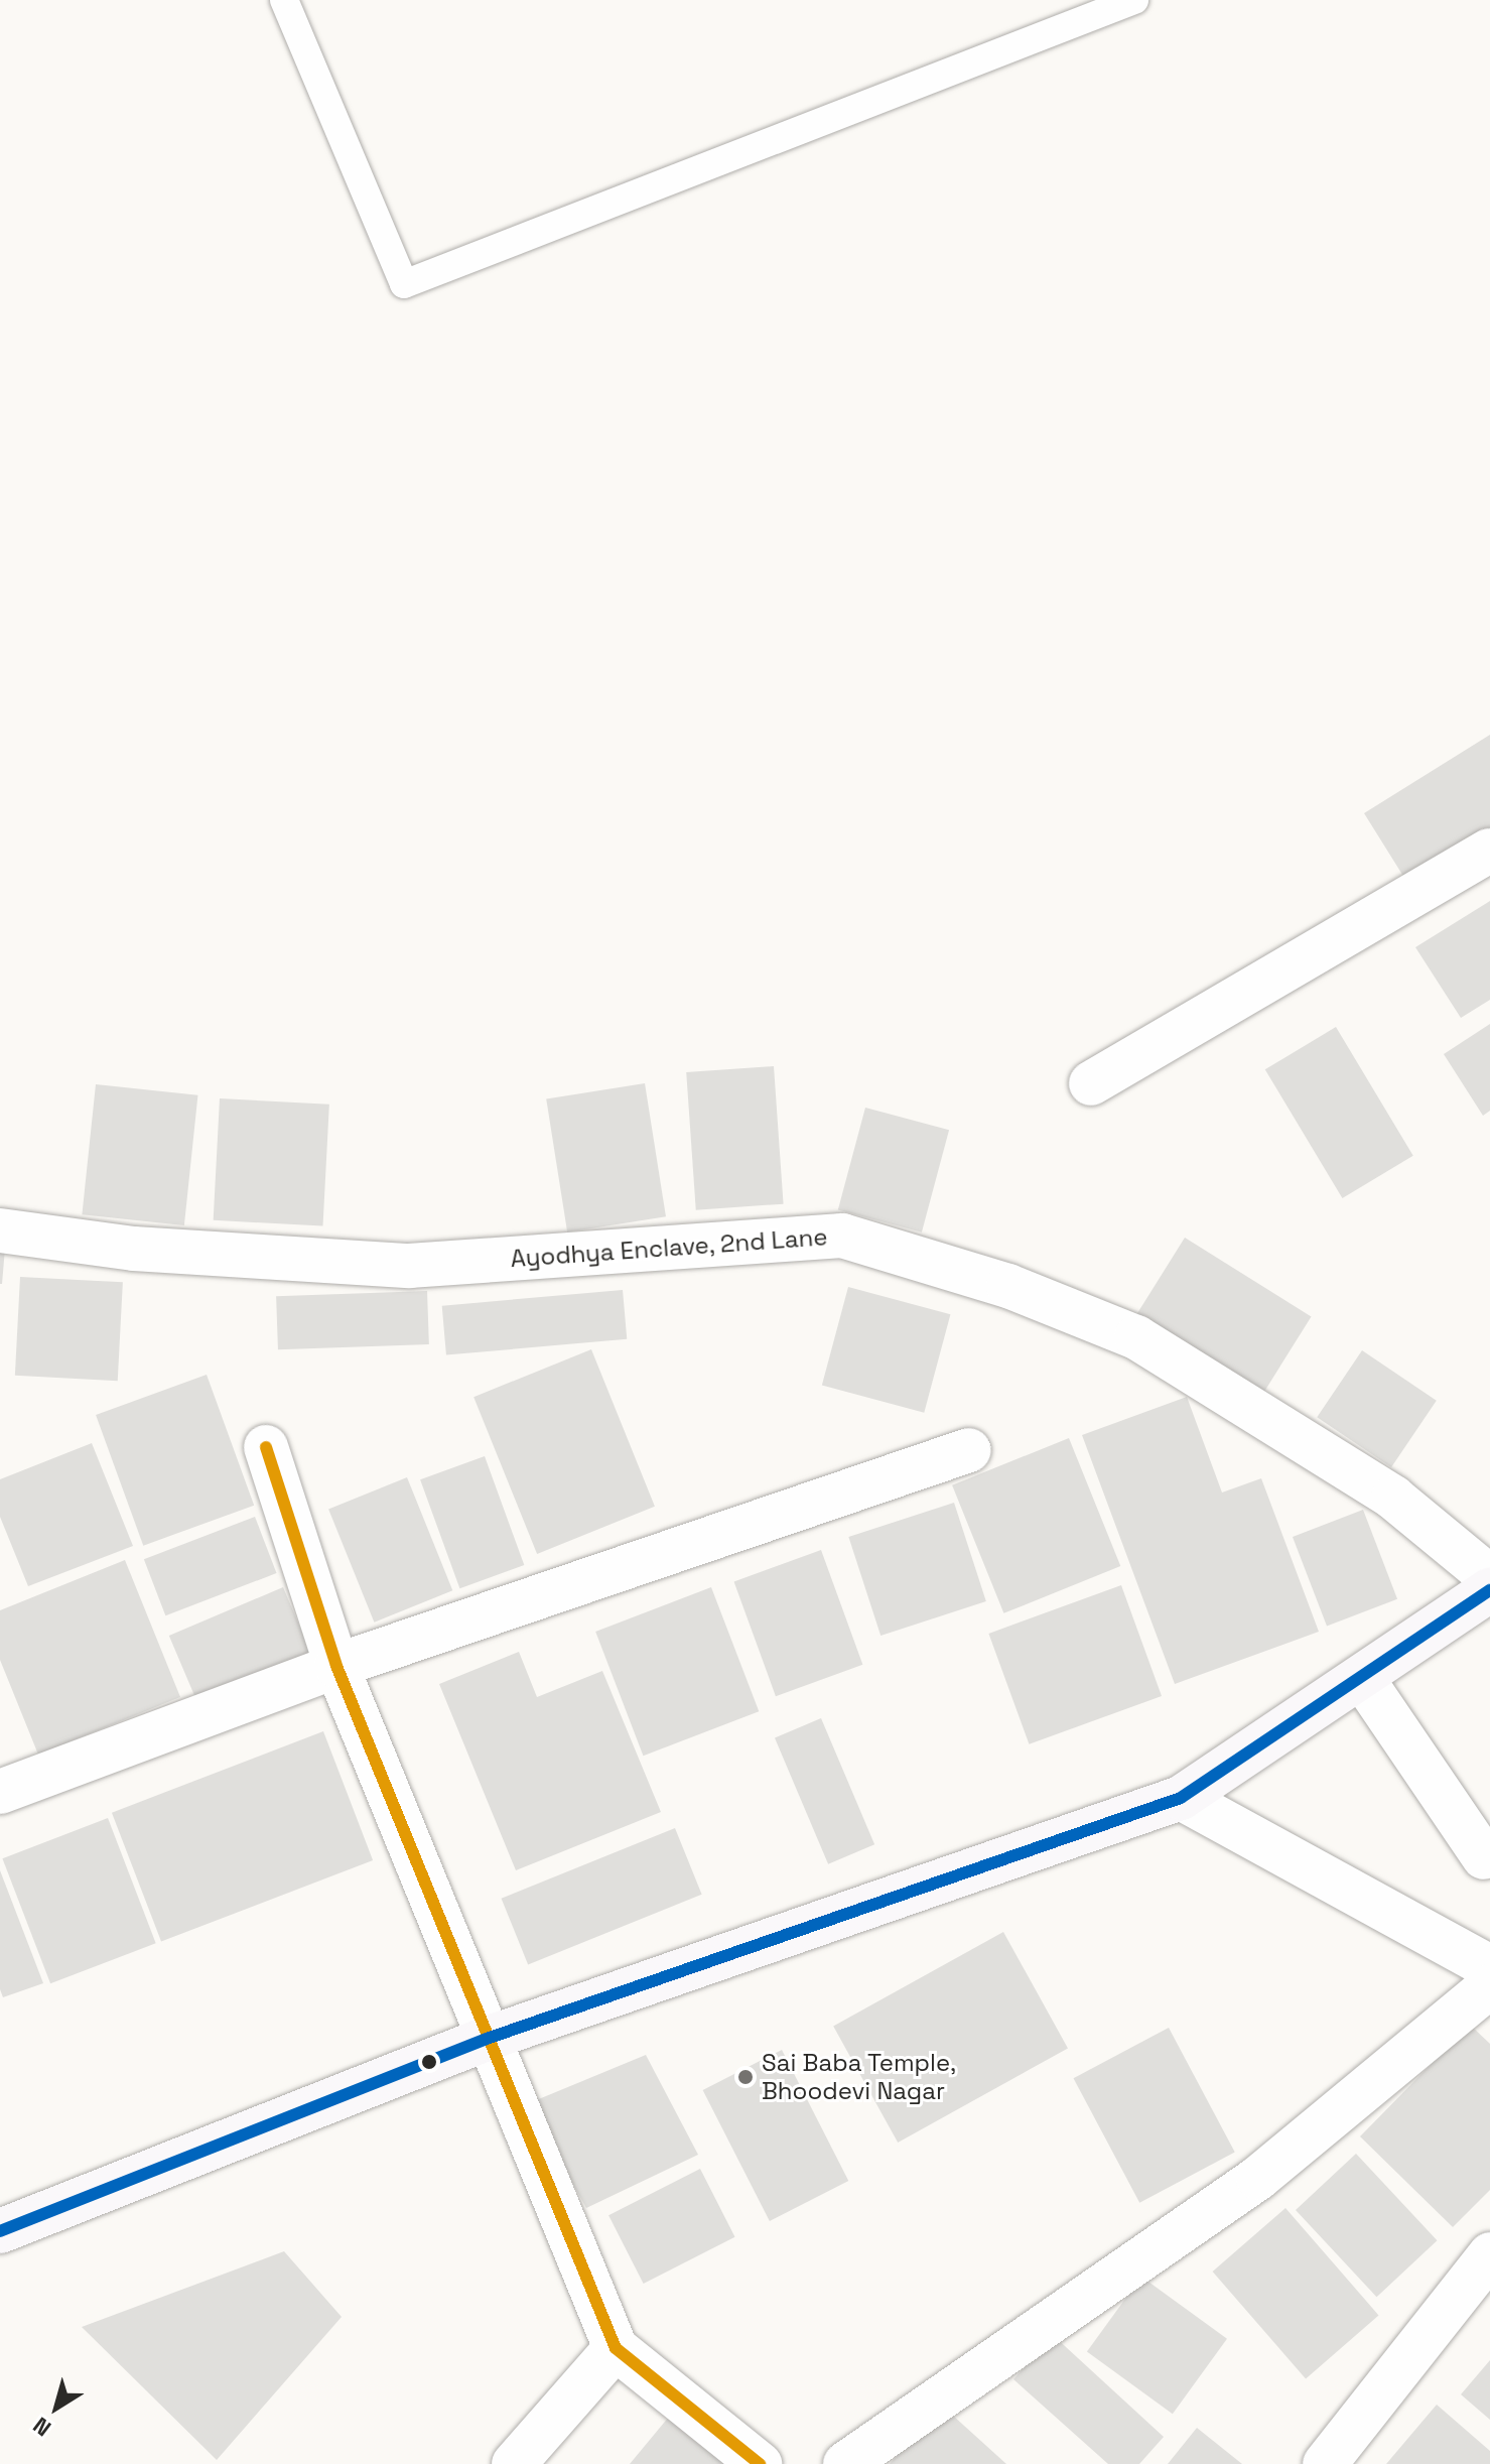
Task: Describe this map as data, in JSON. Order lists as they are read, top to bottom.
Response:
{
  "streets": {
    "street": ["Ayodhya Enclave, 2nd Lane"]
  },
  "places": ["Sai Baba Temple, Bhoodevi Nagar"],
  "north": "bottom left"
}
